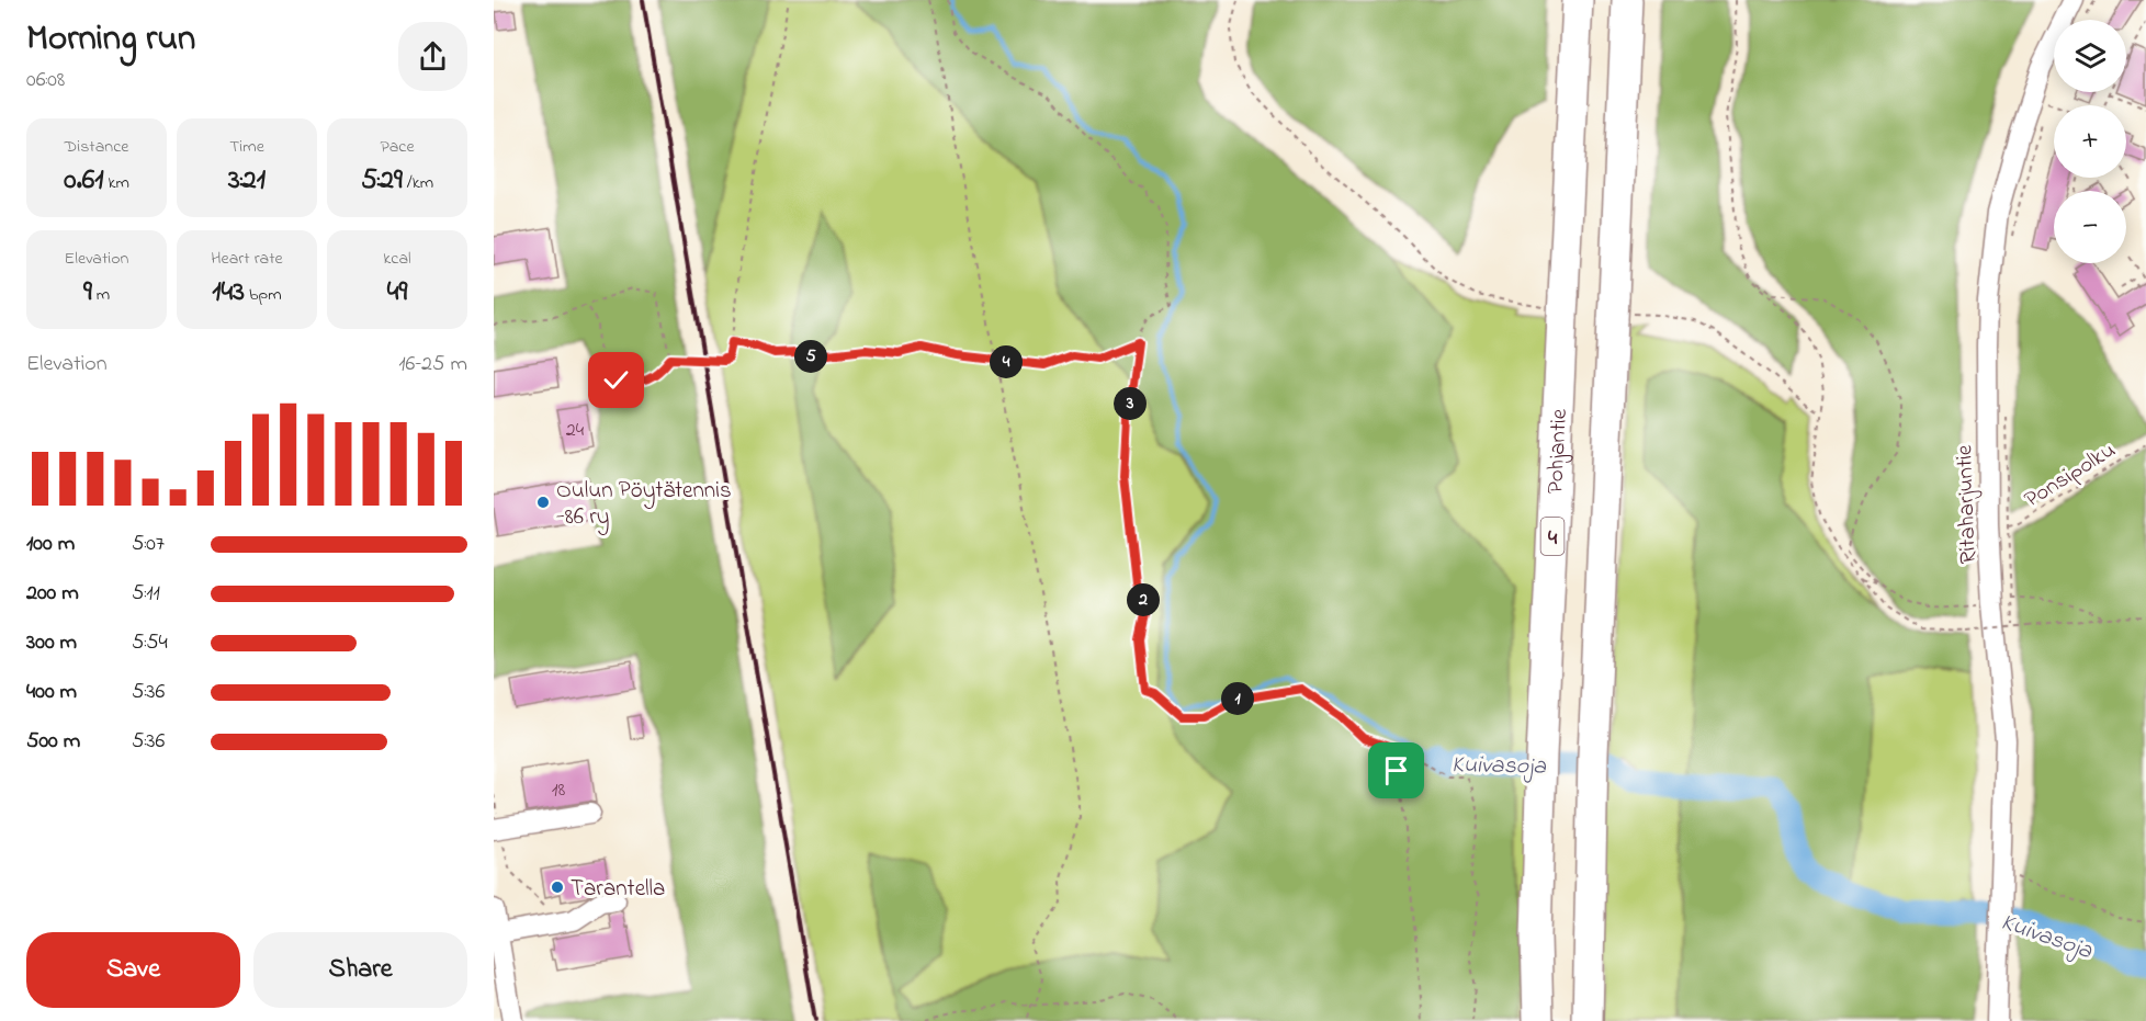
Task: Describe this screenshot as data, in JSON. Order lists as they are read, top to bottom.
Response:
{
  "streets": {
    "highway": ["Pohjantie", "4"],
    "street": ["Ritaharjuntie"],
    "path": ["Ponsipolku"]
  },
  "water": ["Kuivasoja"],
  "places": ["Oulun Pöytätennis -86 ry", "Tarantella"],
  "house_numbers": ["24", "18"],
  "page": {
    "heading": ["Morning run", "06:08"],
    "map_buttons": ["+", "−"],
    "stats": [
      ["Distance", "0.61 km"],
      ["Time", "3:21"],
      ["Pace", "5:29 /km"],
      ["Elevation", "9 m"],
      ["Heart rate", "143 bpm"],
      ["kcal", "49"]
    ],
    "chart": ["Elevation", "16–25 m"],
    "pins": [
      "5",
      "4",
      "3",
      "2",
      "1"
    ],
    "list": [
      {
        "name": "100 m",
        "note": "5:07"
      },
      {
        "name": "200 m",
        "note": "5:11"
      },
      {
        "name": "300 m",
        "note": "5:54"
      },
      {
        "name": "400 m",
        "note": "5:36"
      },
      {
        "name": "500 m",
        "note": "5:36"
      }
    ],
    "buttons": ["Save", "Share"]
  }
}
